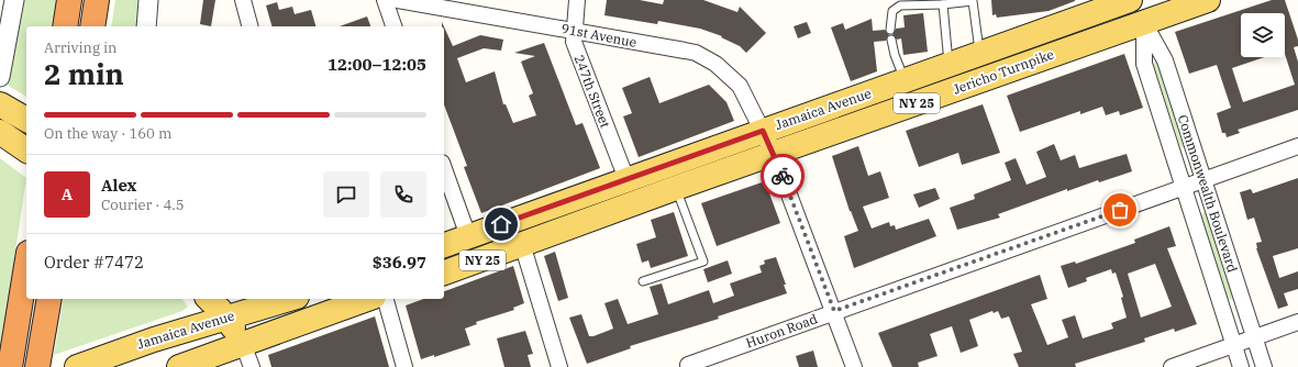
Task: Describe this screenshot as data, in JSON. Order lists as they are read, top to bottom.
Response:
{
  "streets": {
    "main road": ["Jericho Turnpike", "NY 25", "Jamaica Avenue"],
    "street": [
      "91st Avenue",
      "247th Street",
      "Commonwealth Boulevard",
      "Huron Road"
    ]
  },
  "crossings": [
    ["91st Avenue", "Jericho Turnpike"],
    ["91st Avenue", "247th Street"],
    ["91st Avenue", "NY 25"],
    ["91st Avenue", "Jamaica Avenue"],
    ["91st Avenue", "Huron Road"],
    ["Jericho Turnpike", "NY 25"],
    ["Jericho Turnpike", "Commonwealth Boulevard"],
    ["247th Street", "Jamaica Avenue"],
    ["Commonwealth Boulevard", "Huron Road"]
  ],
  "page": {
    "heading": ["2 min", "Arriving in", "12:00–12:05"],
    "panel": [
      "Alex",
      "Courier · 4.5",
      "Order #7472",
      "$36.97"
    ],
    "bar": "On the way · 160 m",
    "round": "A"
  }
}
